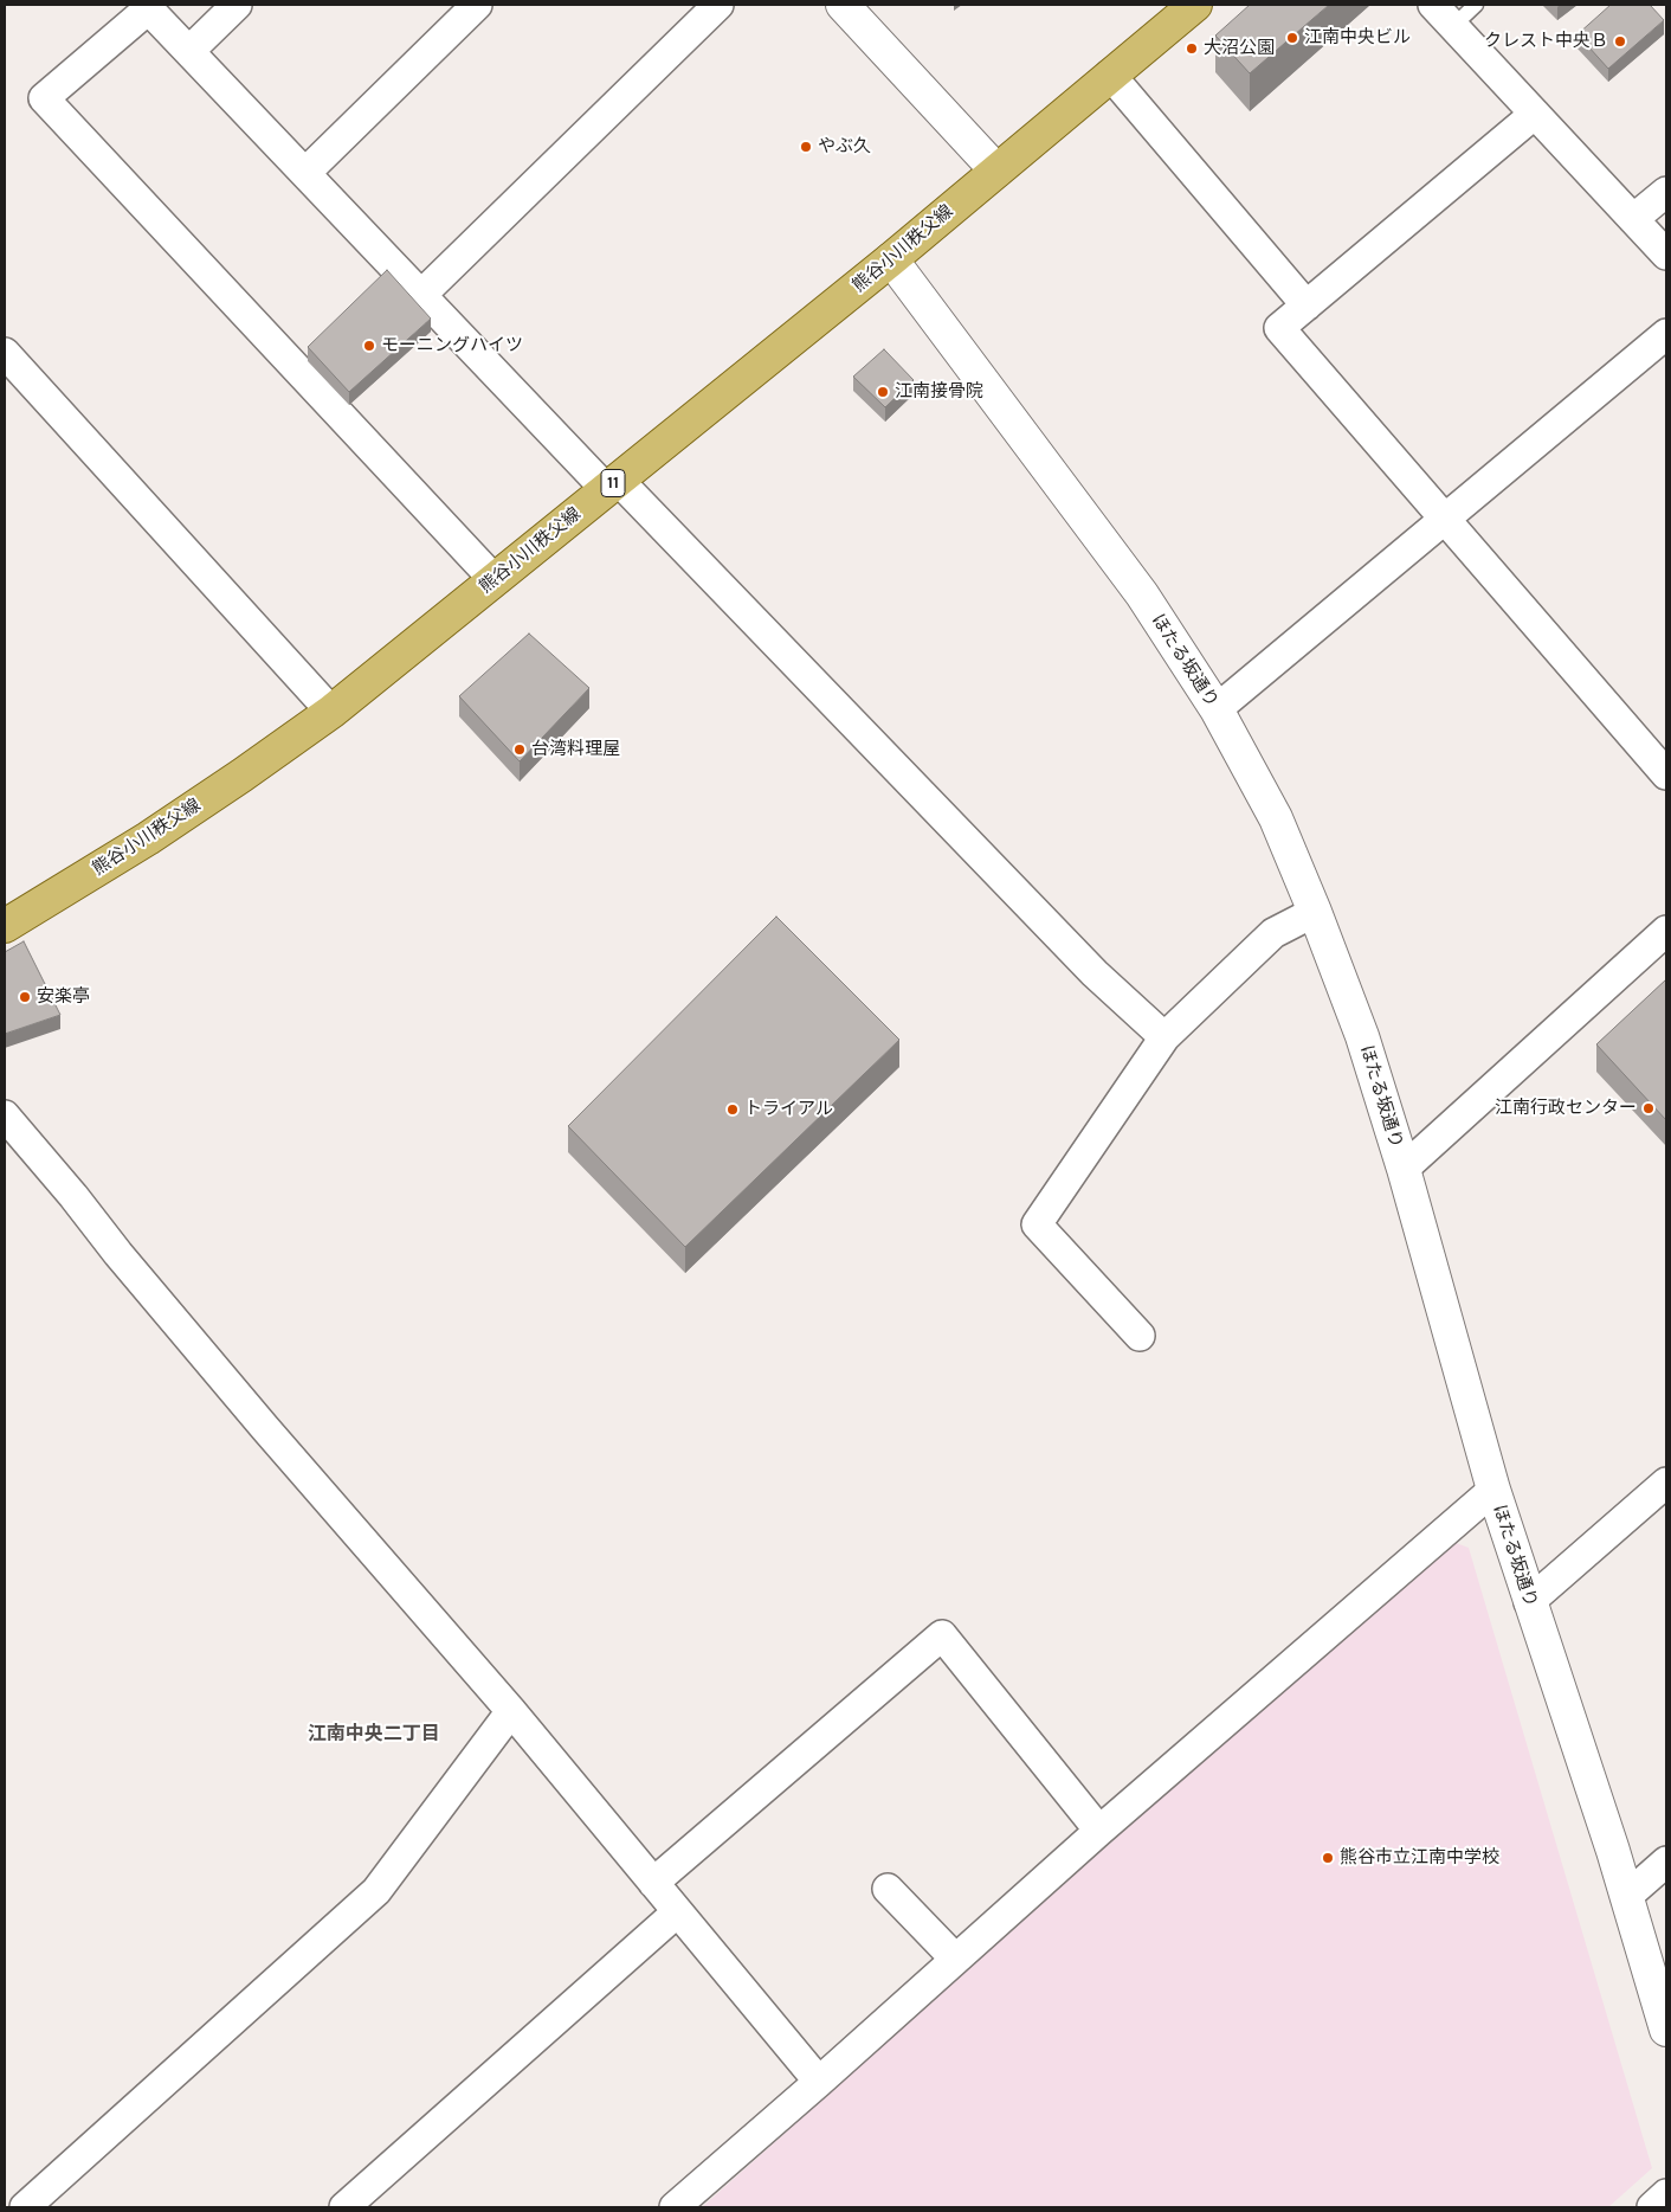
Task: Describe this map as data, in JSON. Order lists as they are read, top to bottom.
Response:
{
  "streets": {
    "main road": ["熊谷小川秩父線", "11"],
    "street": ["ほたる坂通り"]
  },
  "crossings": [
    ["熊谷小川秩父線", "ほたる坂通り"]
  ],
  "districts": ["江南中央二丁目"],
  "places": [
    "江南中央ビル",
    "クレスト中央Ｂ",
    "大沼公園",
    "やぶ久",
    "モーニングハイツ",
    "江南接骨院",
    "台湾料理屋",
    "安楽亭",
    "江南行政センター",
    "トライアル",
    "熊谷市立江南中学校"
  ]
}
